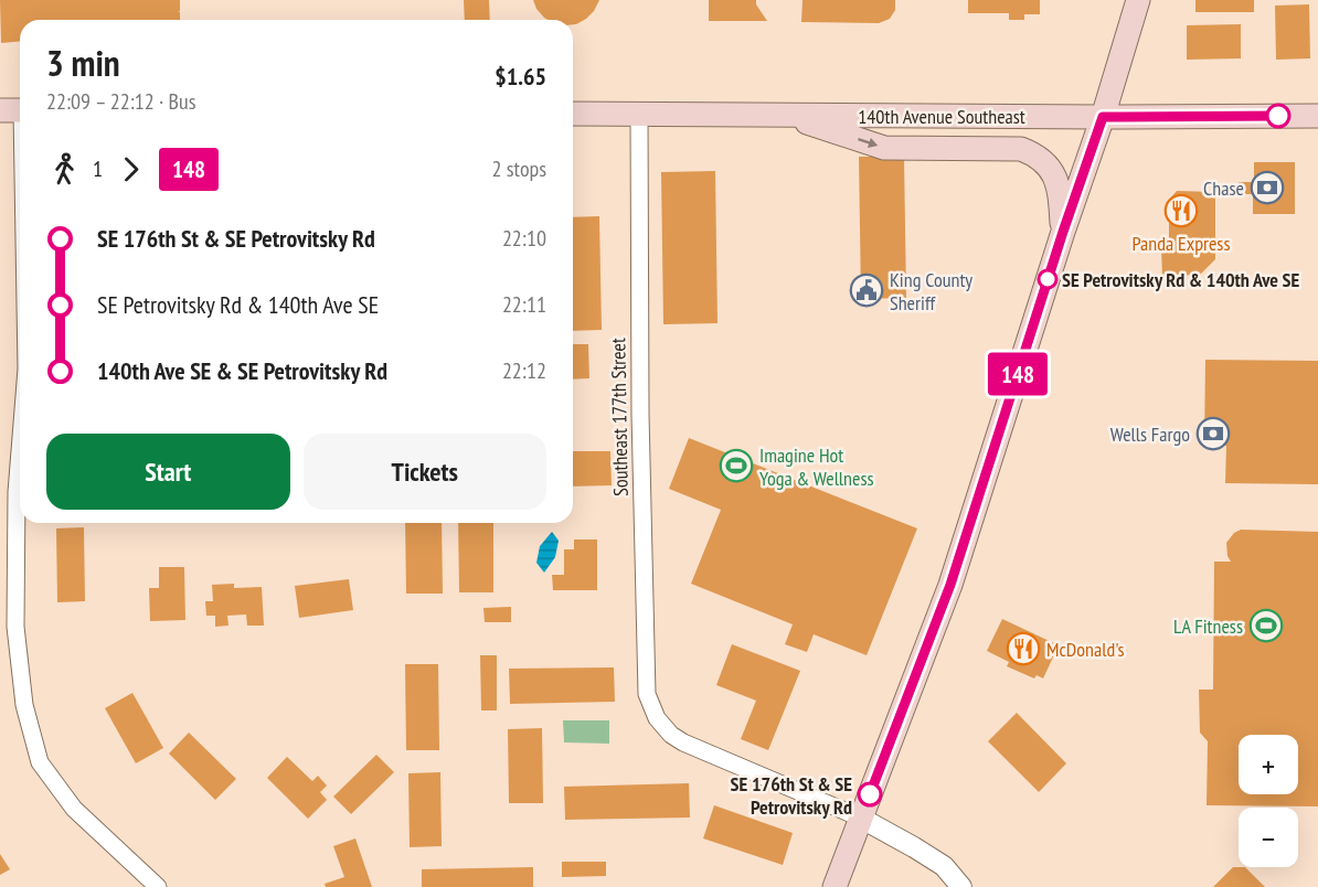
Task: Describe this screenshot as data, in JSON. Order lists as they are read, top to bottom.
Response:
{
  "streets": {
    "main road": ["140th Avenue Southeast"],
    "street": ["Southeast 177th Street"]
  },
  "crossings": [
    ["140th Avenue Southeast", "Southeast 177th Street"]
  ],
  "places": {
    "bank": ["Chase", "Wells Fargo"],
    "restaurant": ["Panda Express", "McDonald's"],
    "other": ["SE Petrovitsky Rd & 140th Ave SE", "SE 176th St & SE Petrovitsky Rd"],
    "public building": ["King County Sheriff"],
    "sports": ["Imagine Hot Yoga & Wellness", "LA Fitness"]
  },
  "lines": ["bus line 148"],
  "page": {
    "on_map": "148",
    "heading": ["3 min", "22:09 – 22:12 · Bus", "$1.65"],
    "legs": ["1", "148", "2 stops"],
    "list": [
      {
        "name": "SE 176th St & SE Petrovitsky Rd",
        "value": "22:10"
      },
      {
        "name": "SE Petrovitsky Rd & 140th Ave SE",
        "value": "22:11"
      },
      {
        "name": "140th Ave SE & SE Petrovitsky Rd",
        "value": "22:12"
      }
    ],
    "buttons": ["Start", "Tickets"],
    "map_buttons": ["+", "−"]
  }
}
